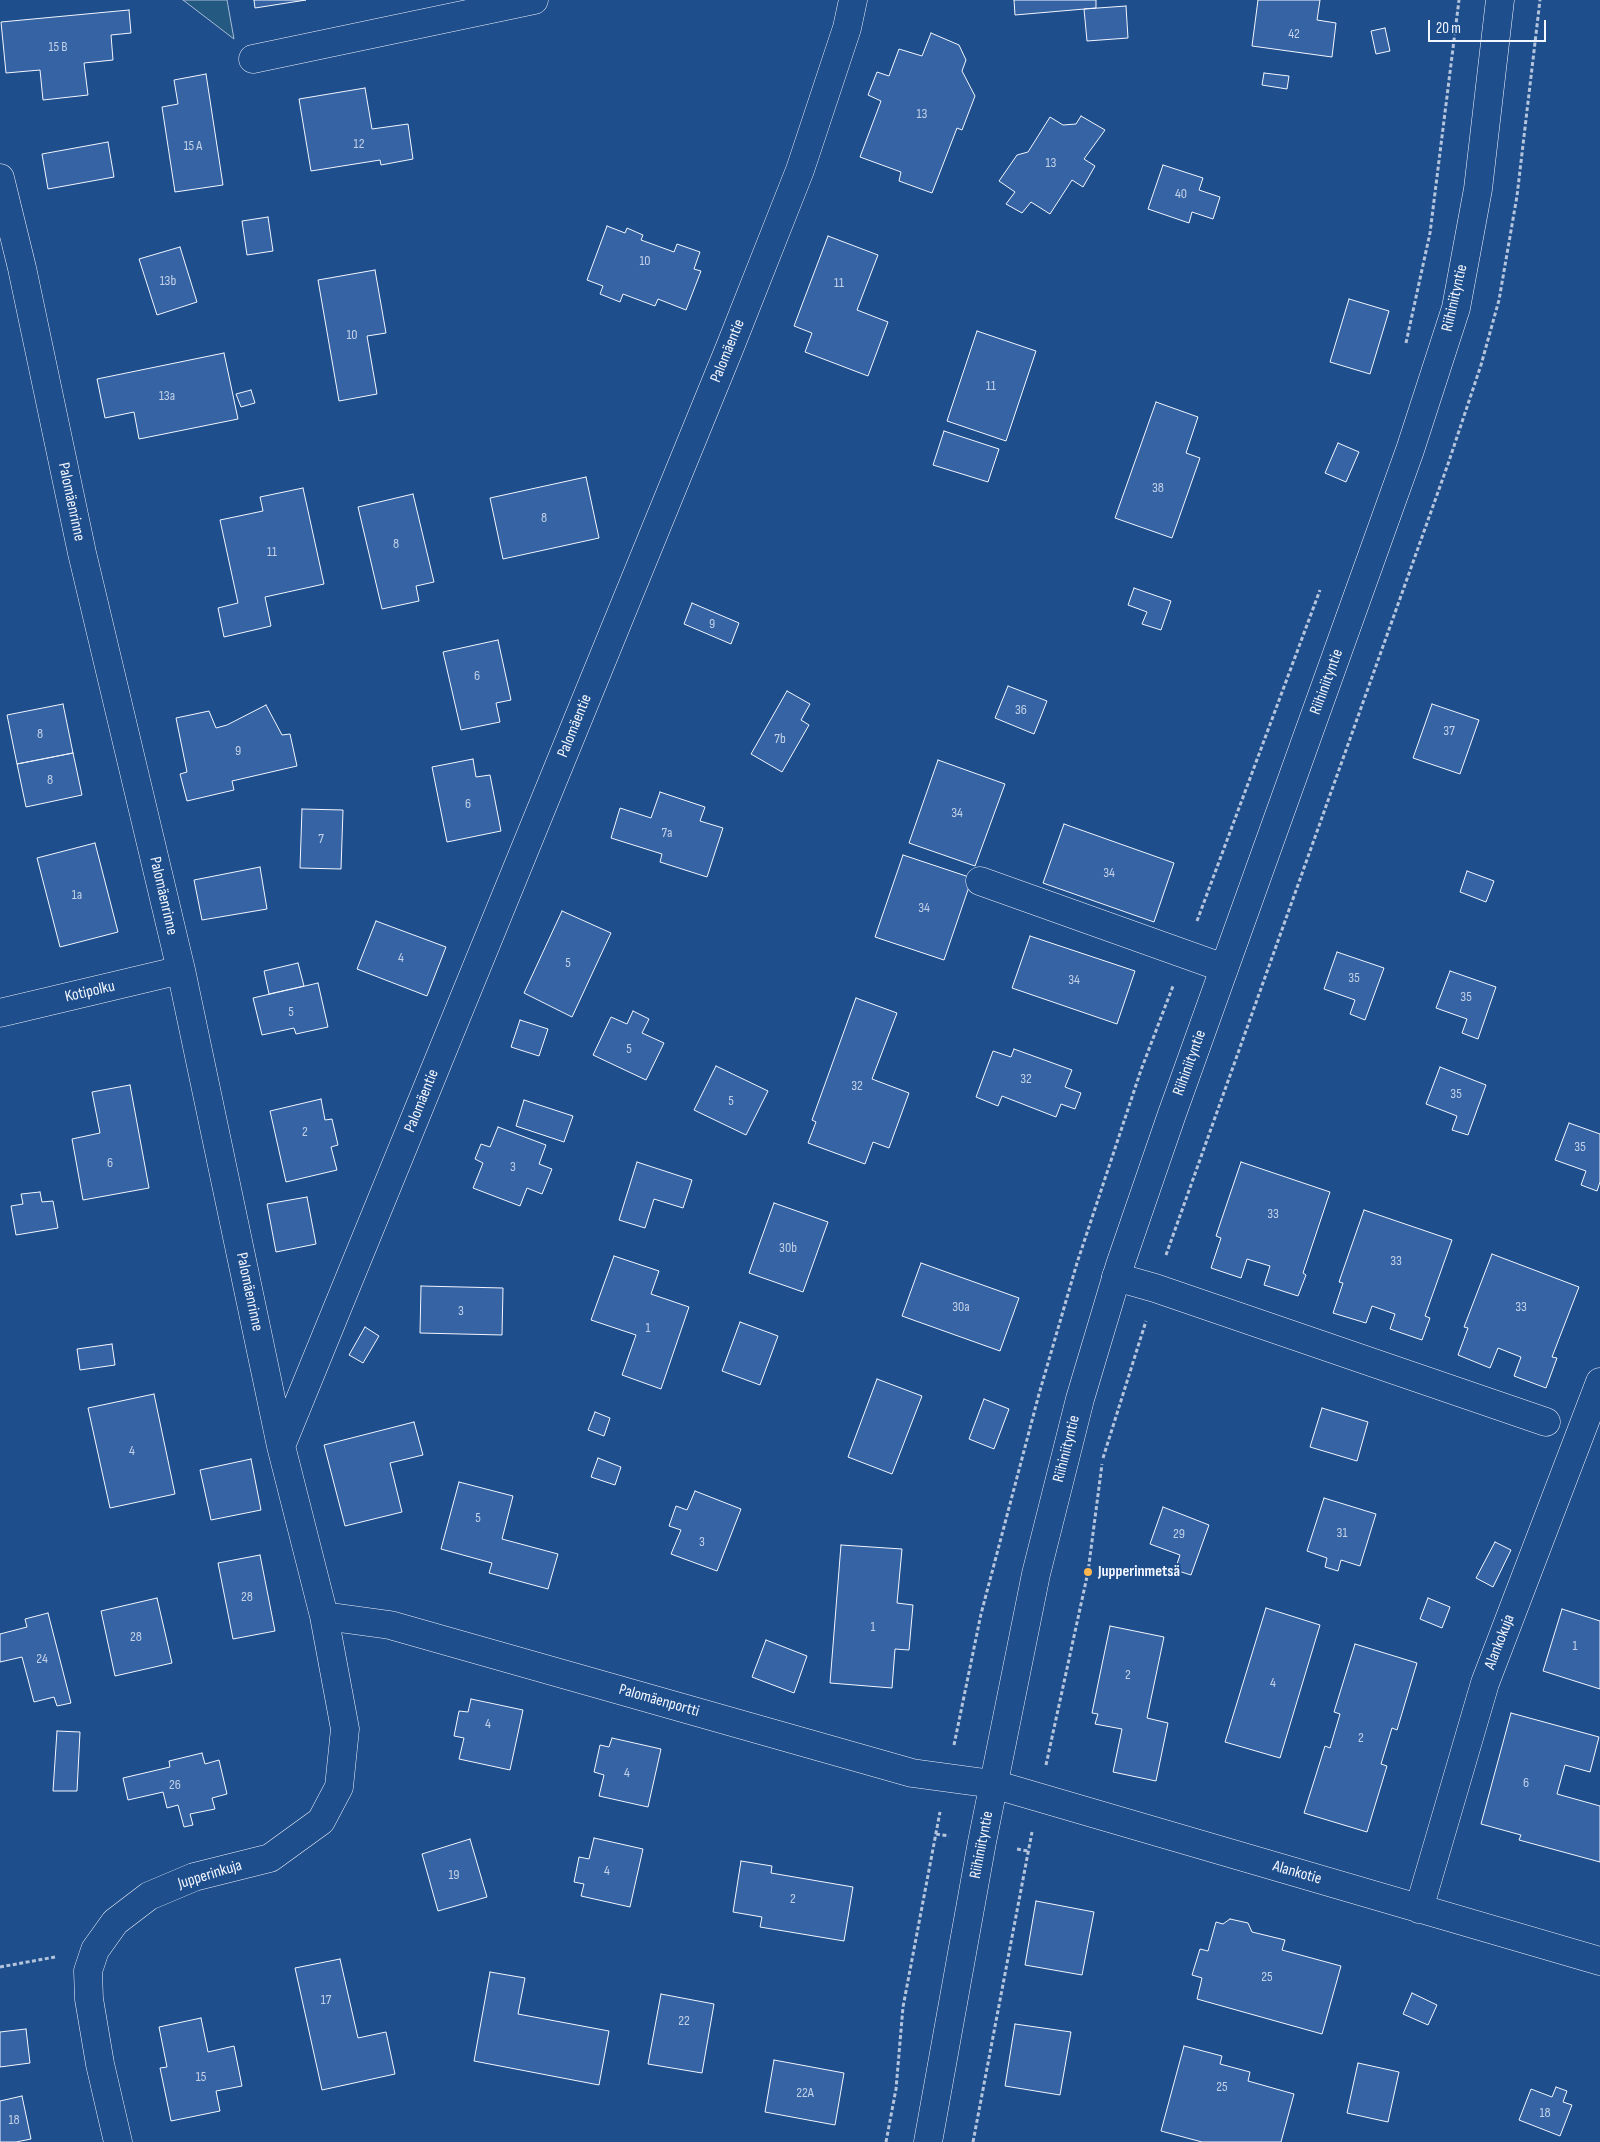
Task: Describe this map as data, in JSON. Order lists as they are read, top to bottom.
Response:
{
  "streets": {
    "street": [
      "Riihiniityntie",
      "Palomäentie",
      "Palomäenrinne",
      "Kotipolku",
      "Alankokuja",
      "Palomäenportti",
      "Alankotie",
      "Jupperinkuja"
    ]
  },
  "crossings": [
    ["Riihiniityntie", "Palomäenportti"],
    ["Riihiniityntie", "Alankotie"],
    ["Palomäentie", "Palomäenrinne"],
    ["Palomäenrinne", "Kotipolku"],
    ["Palomäenrinne", "Palomäenportti"],
    ["Palomäenrinne", "Jupperinkuja"],
    ["Alankokuja", "Alankotie"],
    ["Palomäenportti", "Alankotie"],
    ["Palomäenportti", "Jupperinkuja"]
  ],
  "places": ["Jupperinmetsä"],
  "house_numbers": [
    "42",
    "15 B",
    "13",
    "12",
    "15 A",
    "13",
    "40",
    "10",
    "13b",
    "11",
    "10",
    "11",
    "13a",
    "38",
    "8",
    "8",
    "11",
    "9",
    "6",
    "36",
    "37",
    "8",
    "7b",
    "9",
    "8",
    "6",
    "34",
    "7a",
    "7",
    "34",
    "1a",
    "34",
    "4",
    "5",
    "35",
    "34",
    "35",
    "5",
    "5",
    "32",
    "32",
    "35",
    "5",
    "2",
    "35",
    "6",
    "3",
    "33",
    "30b",
    "33",
    "30a",
    "33",
    "3",
    "1",
    "4",
    "5",
    "31",
    "29",
    "3",
    "28",
    "1",
    "28",
    "1",
    "24",
    "2",
    "4",
    "4",
    "2",
    "4",
    "6",
    "26",
    "4",
    "19",
    "2",
    "25",
    "17",
    "22",
    "15",
    "25",
    "22A",
    "18",
    "18"
  ],
  "scale_bar": "20 m"
}
